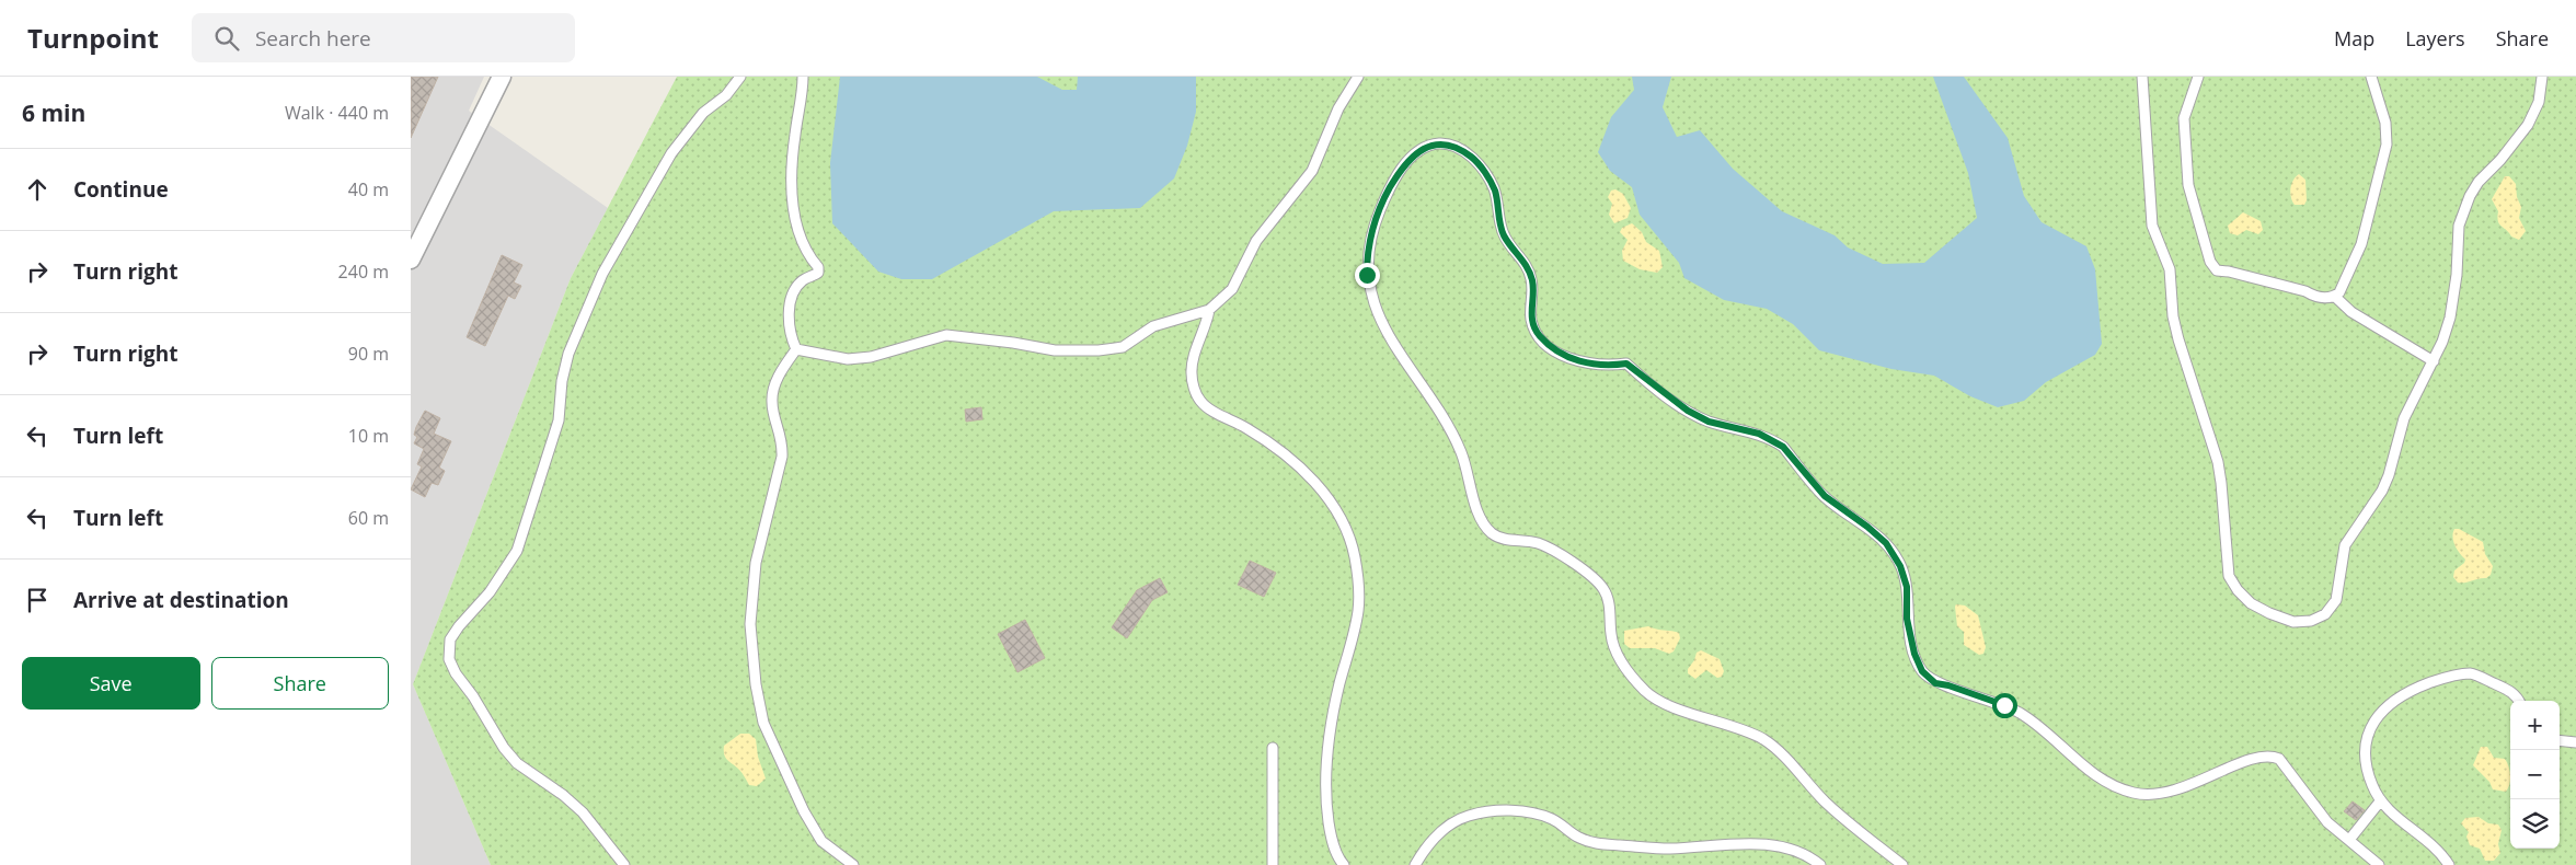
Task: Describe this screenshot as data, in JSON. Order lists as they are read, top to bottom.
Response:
{
  "page": {
    "header": "Turnpoint",
    "search": "Search here",
    "nav": ["Map", "Layers", "Share"],
    "heading": ["6 min", "Walk · 440 m"],
    "list": [
      ["Continue", "40 m"],
      ["Turn right", "240 m"],
      ["Turn right", "90 m"],
      ["Turn left", "10 m"],
      ["Turn left", "60 m"],
      "Arrive at destination"
    ],
    "buttons": ["Save", "Share"],
    "map_buttons": ["+", "−"]
  }
}
